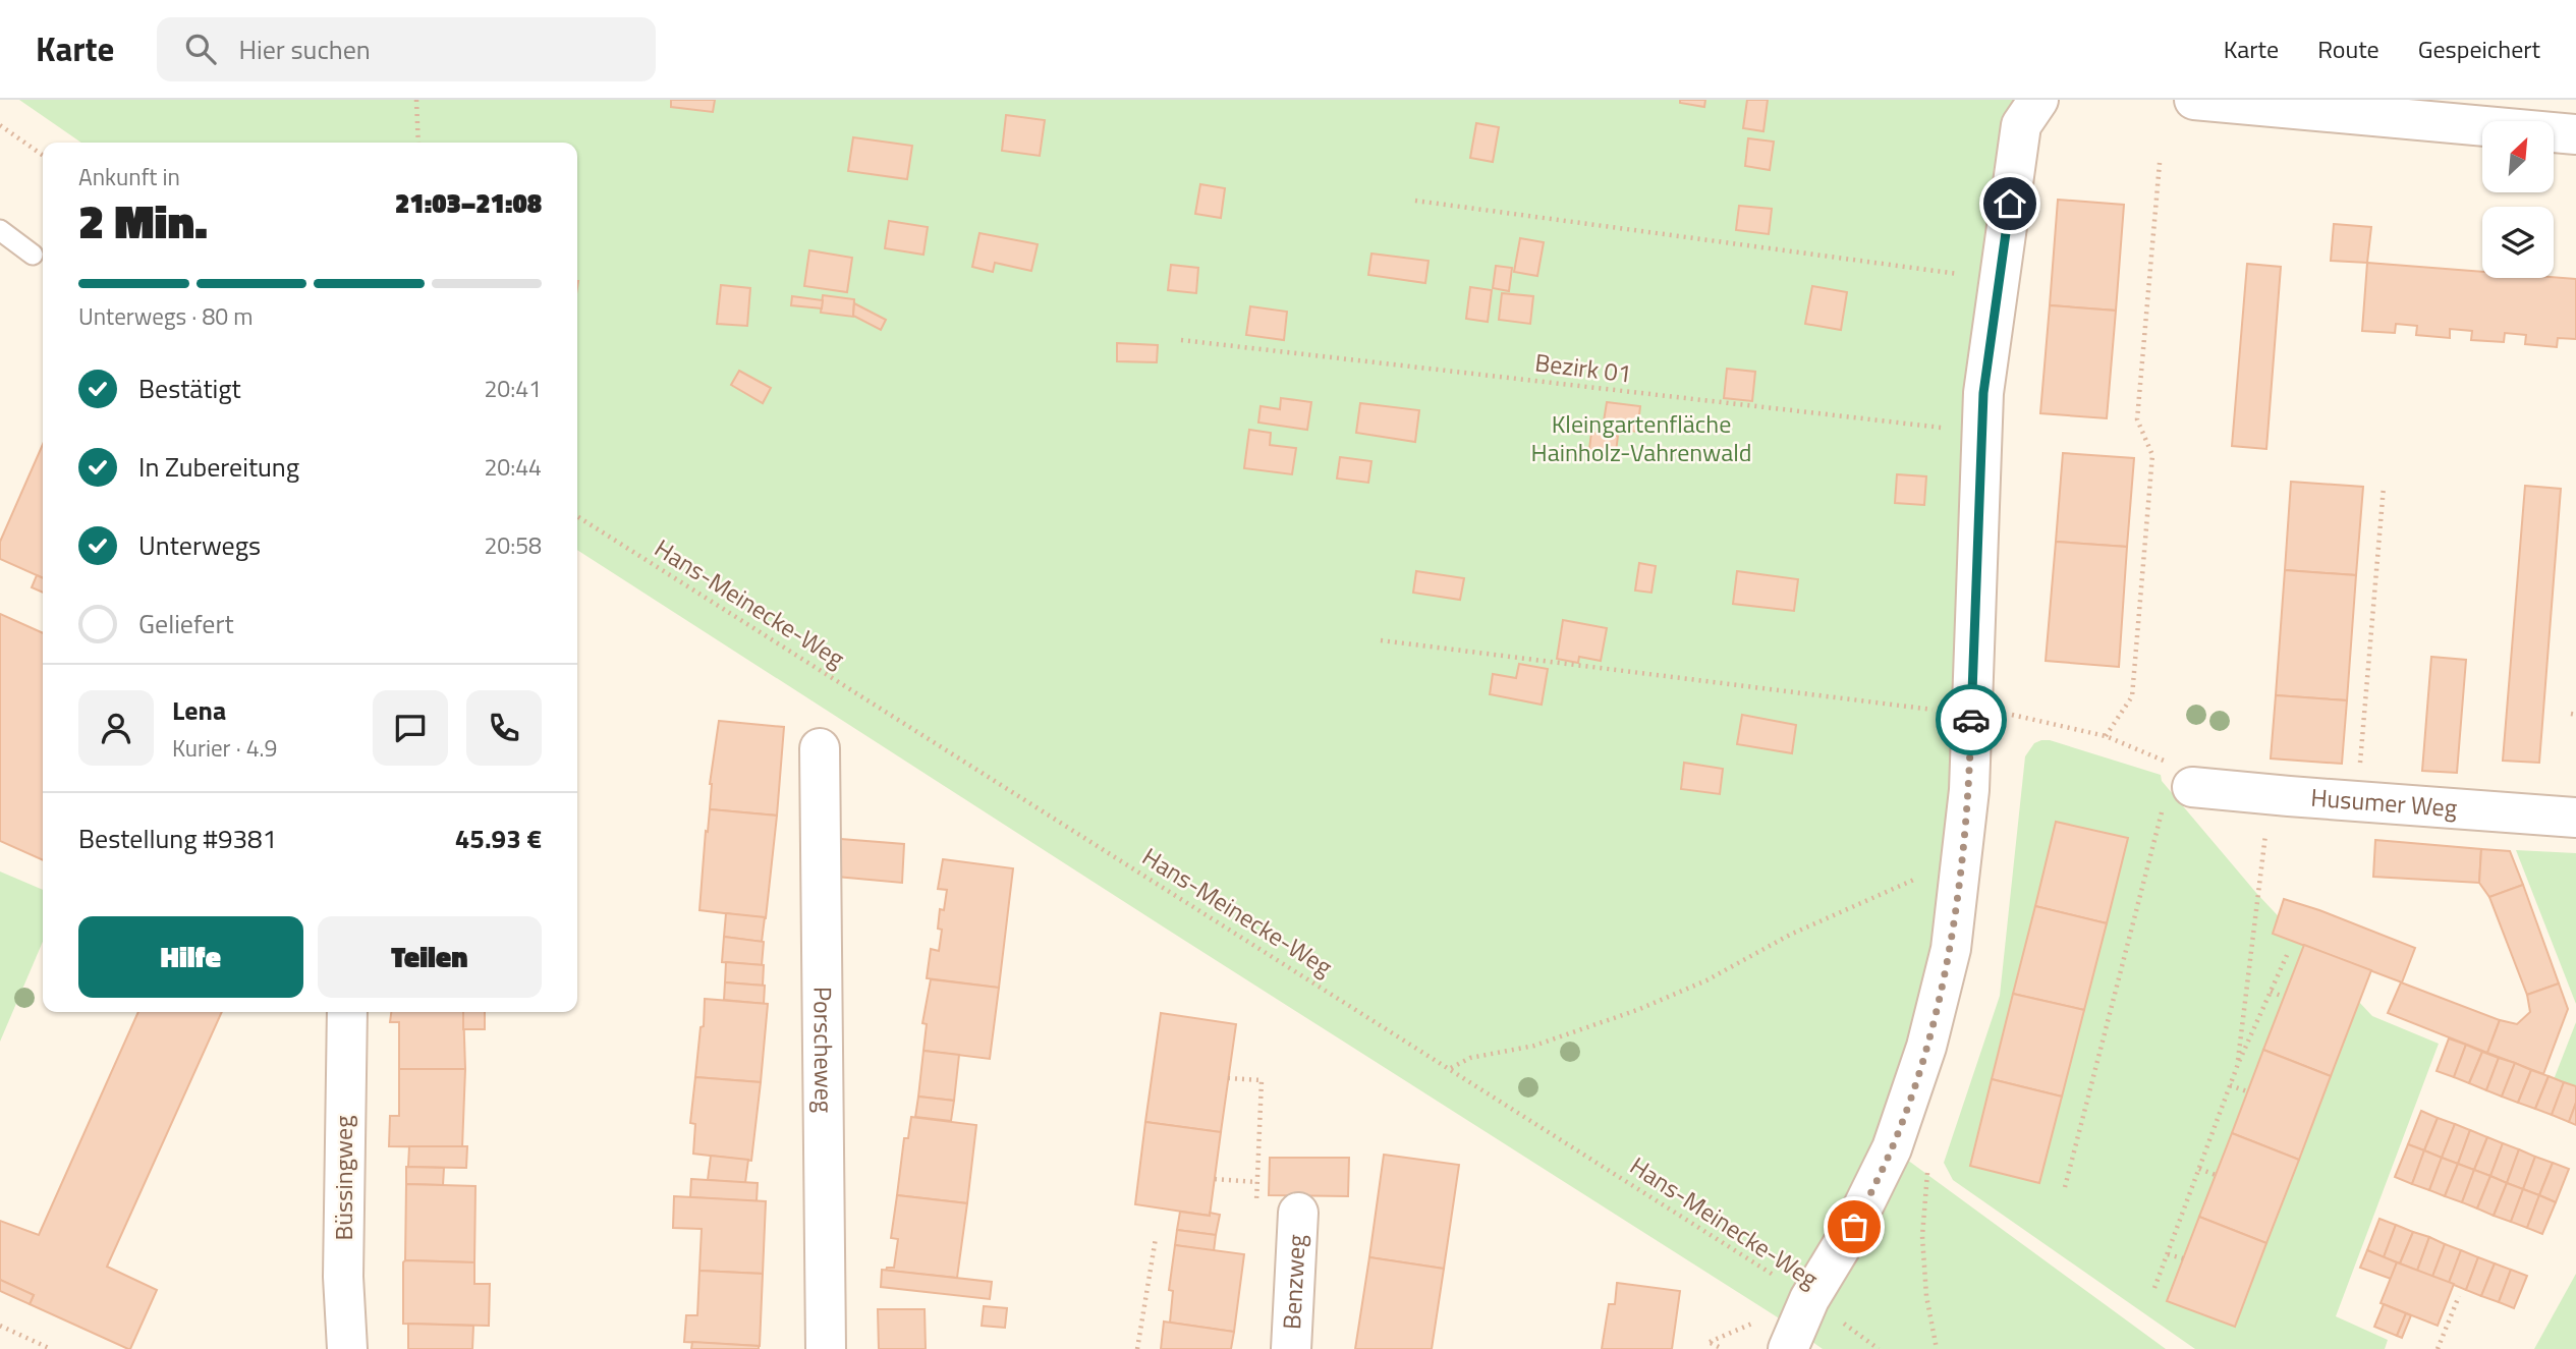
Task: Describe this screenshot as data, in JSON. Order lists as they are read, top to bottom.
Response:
{
  "streets": {
    "street": [
      "Husumer Weg",
      "Porscheweg",
      "Büssingweg",
      "Benzweg"
    ],
    "path": ["Bezirk 01", "Hans-Meinecke-Weg"]
  },
  "parks": ["Kleingartenfläche Hainholz-Vahrenwald"],
  "north": "top right",
  "page": {
    "header": "Karte",
    "search": "Hier suchen",
    "nav": ["Karte", "Route", "Gespeichert"],
    "heading": ["2 Min.", "Ankunft in", "21:03–21:08"],
    "panel": [
      "Lena",
      "Kurier · 4.9",
      "Bestellung #9381",
      "45.93 €"
    ],
    "bar": "Unterwegs · 80 m",
    "list": [
      ["Bestätigt", "20:41"],
      ["In Zubereitung", "20:44"],
      ["Unterwegs", "20:58"],
      "Geliefert"
    ],
    "buttons": ["Hilfe", "Teilen"]
  }
}
